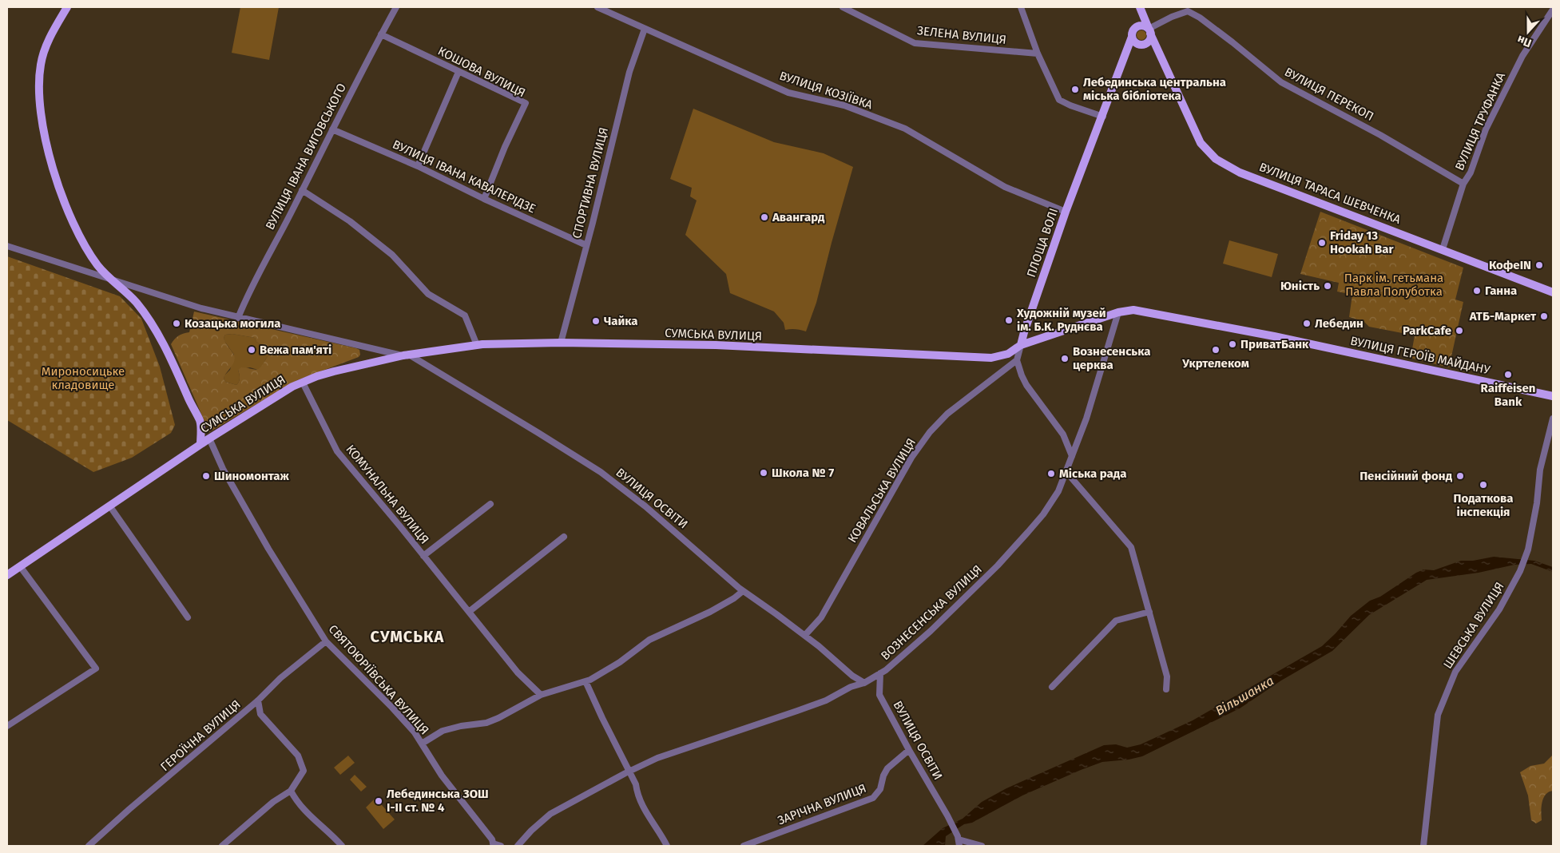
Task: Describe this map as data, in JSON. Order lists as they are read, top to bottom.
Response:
{
  "streets": {
    "main road": [
      "ВУЛИЦЯ ТАРАСА ШЕВЧЕНКА",
      "ПЛОЩА ВОЛІ",
      "СУМСЬКА ВУЛИЦЯ",
      "ВУЛИЦЯ ГЕРОЇВ МАЙДАНУ"
    ],
    "street": [
      "ЗЕЛЕНА ВУЛИЦЯ",
      "КОШОВА ВУЛИЦЯ",
      "ВУЛИЦЯ КОЗІЇВКА",
      "ВУЛИЦЯ ПЕРЕКОП",
      "ВУЛИЦЯ ТРУФАНКА",
      "ВУЛИЦЯ ІВАНА ВИГОВСЬКОГО",
      "ВУЛИЦЯ ІВАНА КАВАЛЕРІДЗЕ",
      "СПОРТИВНА ВУЛИЦЯ",
      "КОВАЛЬСЬКА ВУЛИЦЯ",
      "КОМУНАЛЬНА ВУЛИЦЯ",
      "ВУЛИЦЯ ОСВІТИ",
      "ВОЗНЕСЕНСЬКА ВУЛИЦЯ",
      "ШЕВСЬКА ВУЛИЦЯ",
      "СВЯТОЮРІЇВСЬКА ВУЛИЦЯ",
      "ГЕРОЇЧНА ВУЛИЦЯ",
      "ЗАРІЧНА ВУЛИЦЯ"
    ]
  },
  "crossings": [
    ["КОШОВА ВУЛИЦЯ", "ВУЛИЦЯ ІВАНА ВИГОВСЬКОГО"],
    ["КОШОВА ВУЛИЦЯ", "ВУЛИЦЯ ІВАНА КАВАЛЕРІДЗЕ"],
    ["ВУЛИЦЯ КОЗІЇВКА", "СПОРТИВНА ВУЛИЦЯ"],
    ["ВУЛИЦЯ КОЗІЇВКА", "ПЛОЩА ВОЛІ"],
    ["ВУЛИЦЯ ПЕРЕКОП", "ВУЛИЦЯ ТРУФАНКА"],
    ["ВУЛИЦЯ ПЕРЕКОП", "ВУЛИЦЯ ТАРАСА ШЕВЧЕНКА"],
    ["ВУЛИЦЯ ПЕРЕКОП", "ПЛОЩА ВОЛІ"],
    ["ВУЛИЦЯ ТРУФАНКА", "ВУЛИЦЯ ТАРАСА ШЕВЧЕНКА"],
    ["ВУЛИЦЯ ІВАНА ВИГОВСЬКОГО", "ВУЛИЦЯ ІВАНА КАВАЛЕРІДЗЕ"],
    ["ВУЛИЦЯ ІВАНА ВИГОВСЬКОГО", "СУМСЬКА ВУЛИЦЯ"],
    ["ВУЛИЦЯ ІВАНА КАВАЛЕРІДЗЕ", "СПОРТИВНА ВУЛИЦЯ"],
    ["СПОРТИВНА ВУЛИЦЯ", "СУМСЬКА ВУЛИЦЯ"],
    ["ВУЛИЦЯ ТАРАСА ШЕВЧЕНКА", "ПЛОЩА ВОЛІ"],
    ["ПЛОЩА ВОЛІ", "СУМСЬКА ВУЛИЦЯ"],
    ["СУМСЬКА ВУЛИЦЯ", "КОМУНАЛЬНА ВУЛИЦЯ"],
    ["СУМСЬКА ВУЛИЦЯ", "ВУЛИЦЯ ОСВІТИ"],
    ["СУМСЬКА ВУЛИЦЯ", "СВЯТОЮРІЇВСЬКА ВУЛИЦЯ"],
    ["ВУЛИЦЯ ГЕРОЇВ МАЙДАНУ", "ВОЗНЕСЕНСЬКА ВУЛИЦЯ"],
    ["КОВАЛЬСЬКА ВУЛИЦЯ", "ВУЛИЦЯ ОСВІТИ"],
    ["ВУЛИЦЯ ОСВІТИ", "ВОЗНЕСЕНСЬКА ВУЛИЦЯ"],
    ["ВУЛИЦЯ ОСВІТИ", "ЗАРІЧНА ВУЛИЦЯ"],
    ["СВЯТОЮРІЇВСЬКА ВУЛИЦЯ", "ГЕРОЇЧНА ВУЛИЦЯ"]
  ],
  "districts": ["СУМСЬКА"],
  "water": ["Вільшанка"],
  "parks": ["Парк ім. гетьмана Павла Полуботка", "Мироносицьке кладовище"],
  "places": [
    "Лебединська центральна міська бібліотека",
    "Авангард",
    "Friday 13 Hookah Bar",
    "КофеIN",
    "Юність",
    "Ганна",
    "АТБ-Маркет",
    "Художній музей ім. Б.К. Руднєва",
    "Чайка",
    "Козацька могила",
    "Лебедин",
    "ParkCafe",
    "ПриватБанк",
    "Вежа пам'яті",
    "Укртелеком",
    "Вознесенська церква",
    "Raiffeisen Bank",
    "Школа № 7",
    "Міська рада",
    "Шиномонтаж",
    "Пенсійний фонд",
    "Податкова інспекція",
    "Лебединська ЗОШ І-ІІ ст. № 4"
  ],
  "north": "bottom"
}
